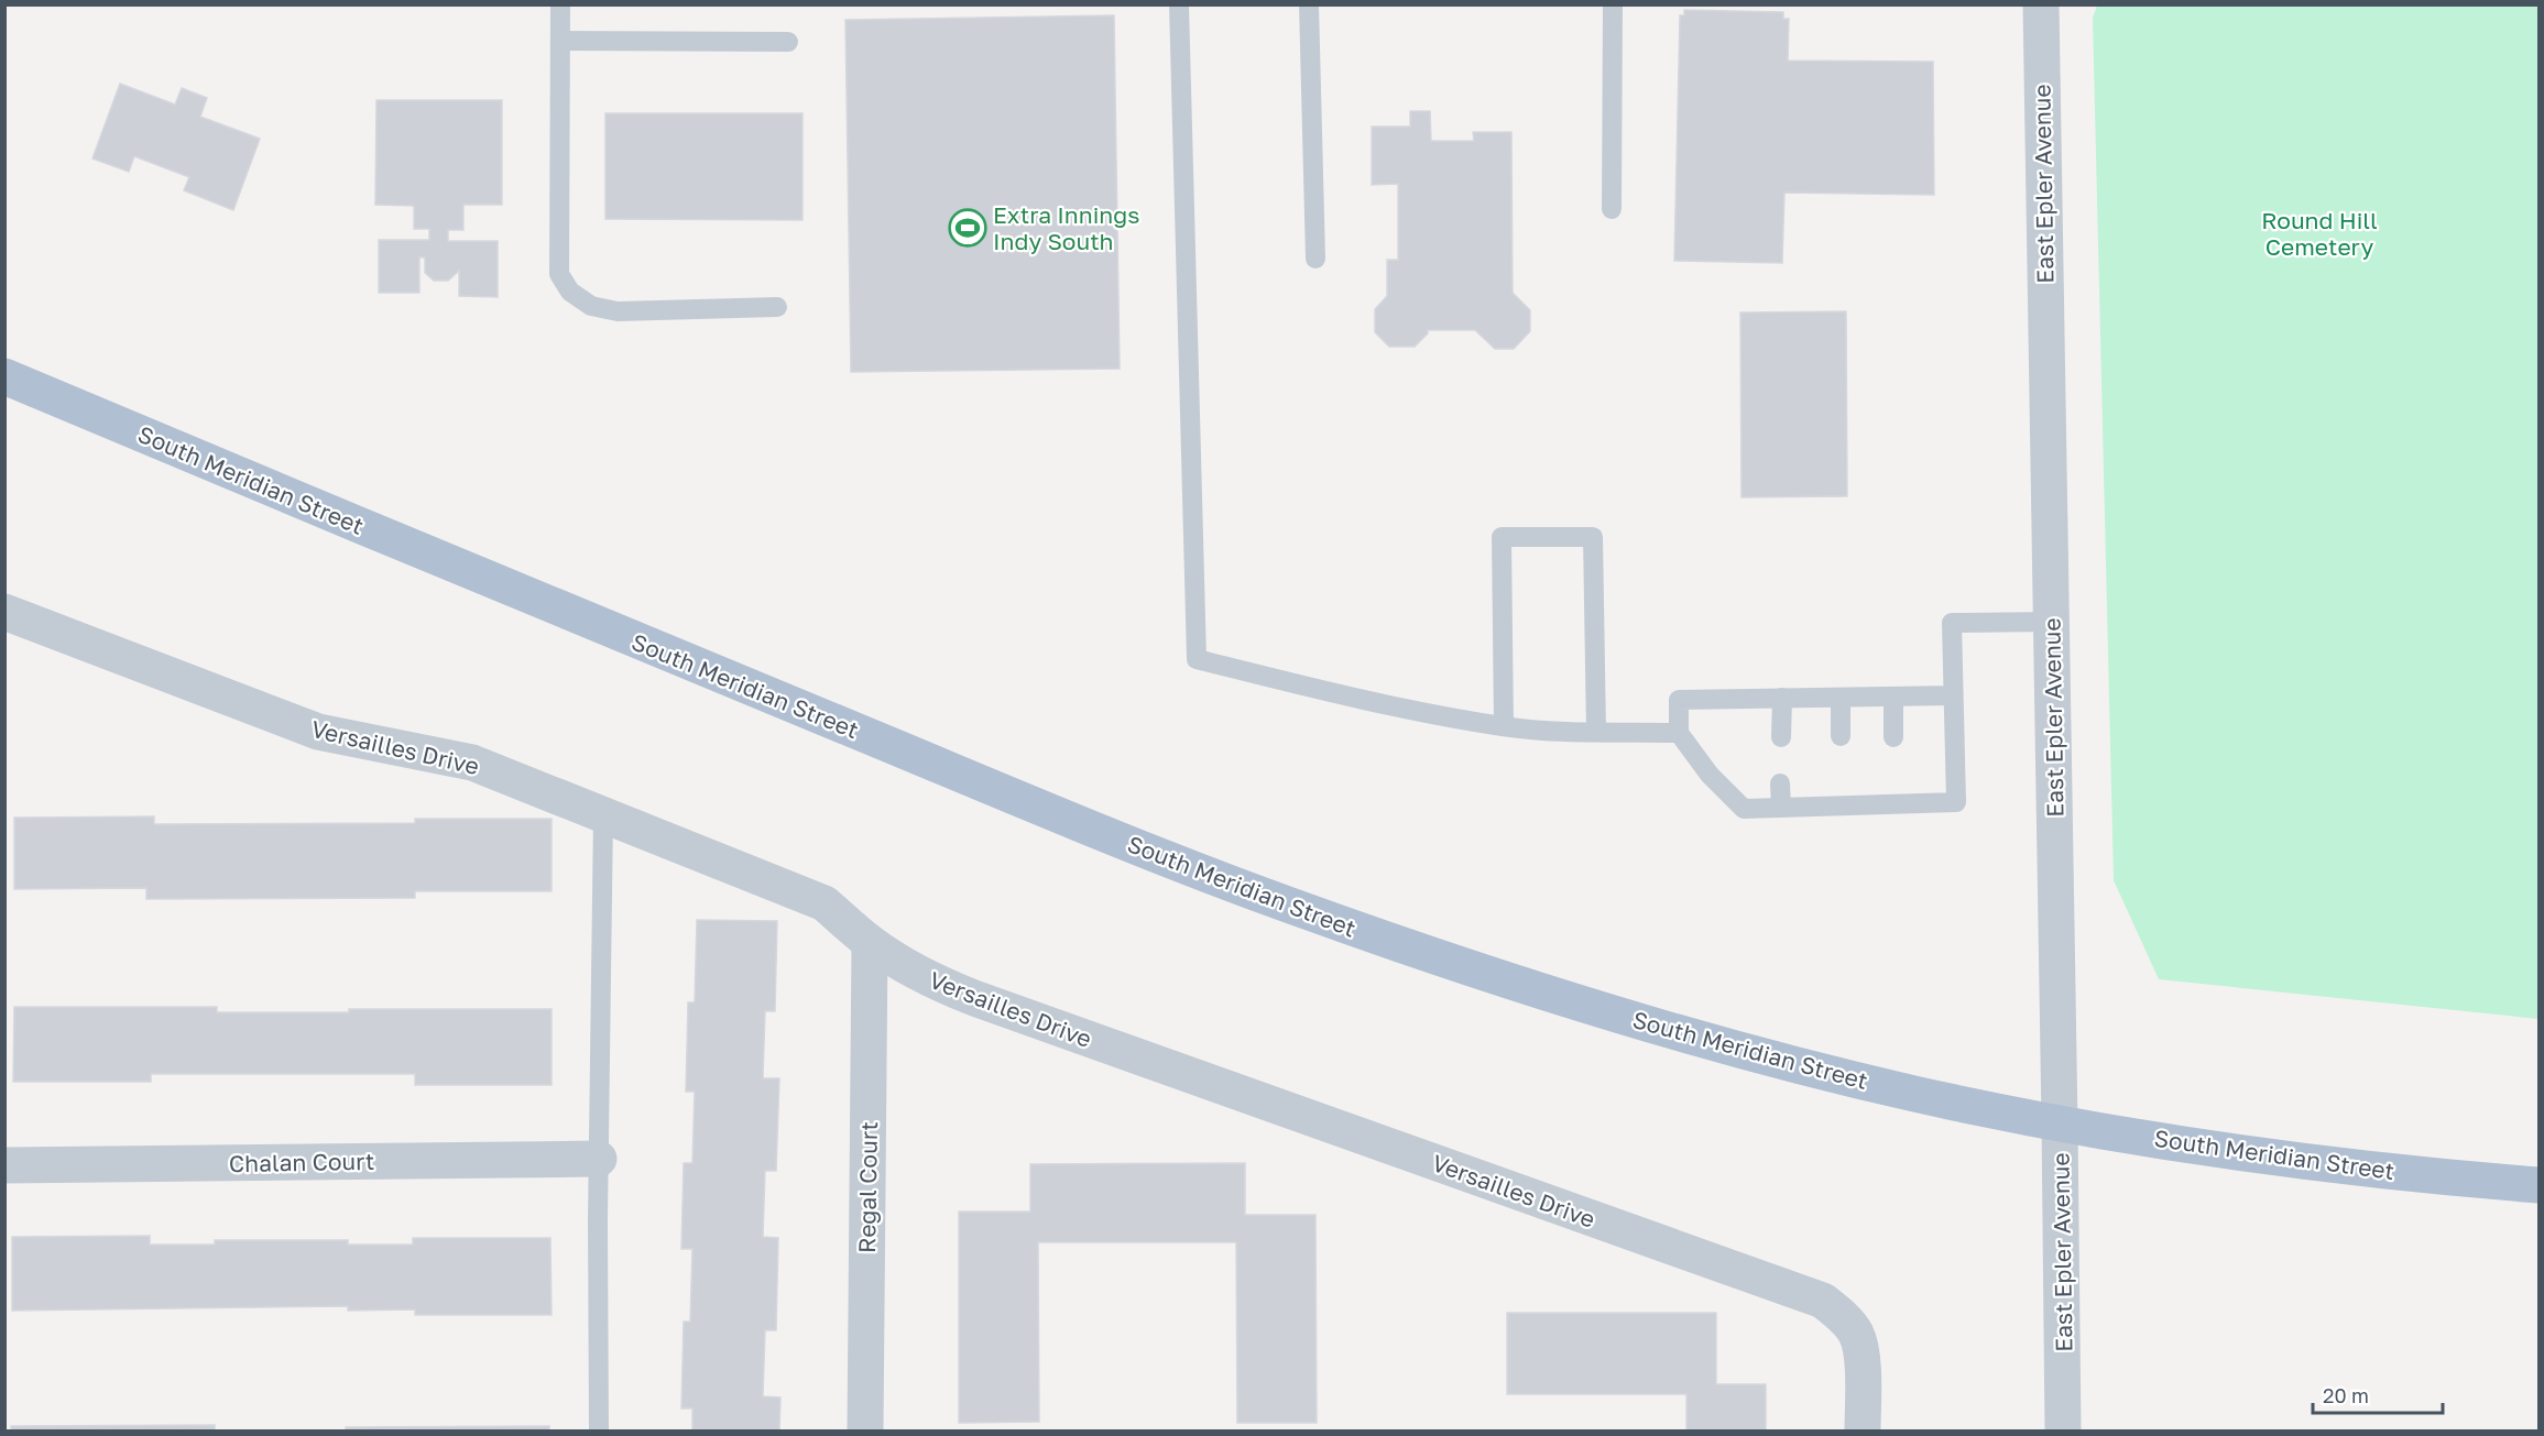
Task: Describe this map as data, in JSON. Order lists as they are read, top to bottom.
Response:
{
  "streets": {
    "main road": ["South Meridian Street"],
    "street": [
      "East Epler Avenue",
      "Versailles Drive",
      "Chalan Court",
      "Regal Court"
    ]
  },
  "crossings": [
    ["East Epler Avenue", "South Meridian Street"],
    ["Versailles Drive", "Regal Court"]
  ],
  "parks": ["Round Hill Cemetery"],
  "places": {
    "sports": ["Extra Innings Indy South"]
  },
  "scale_bar": "20 m"
}
